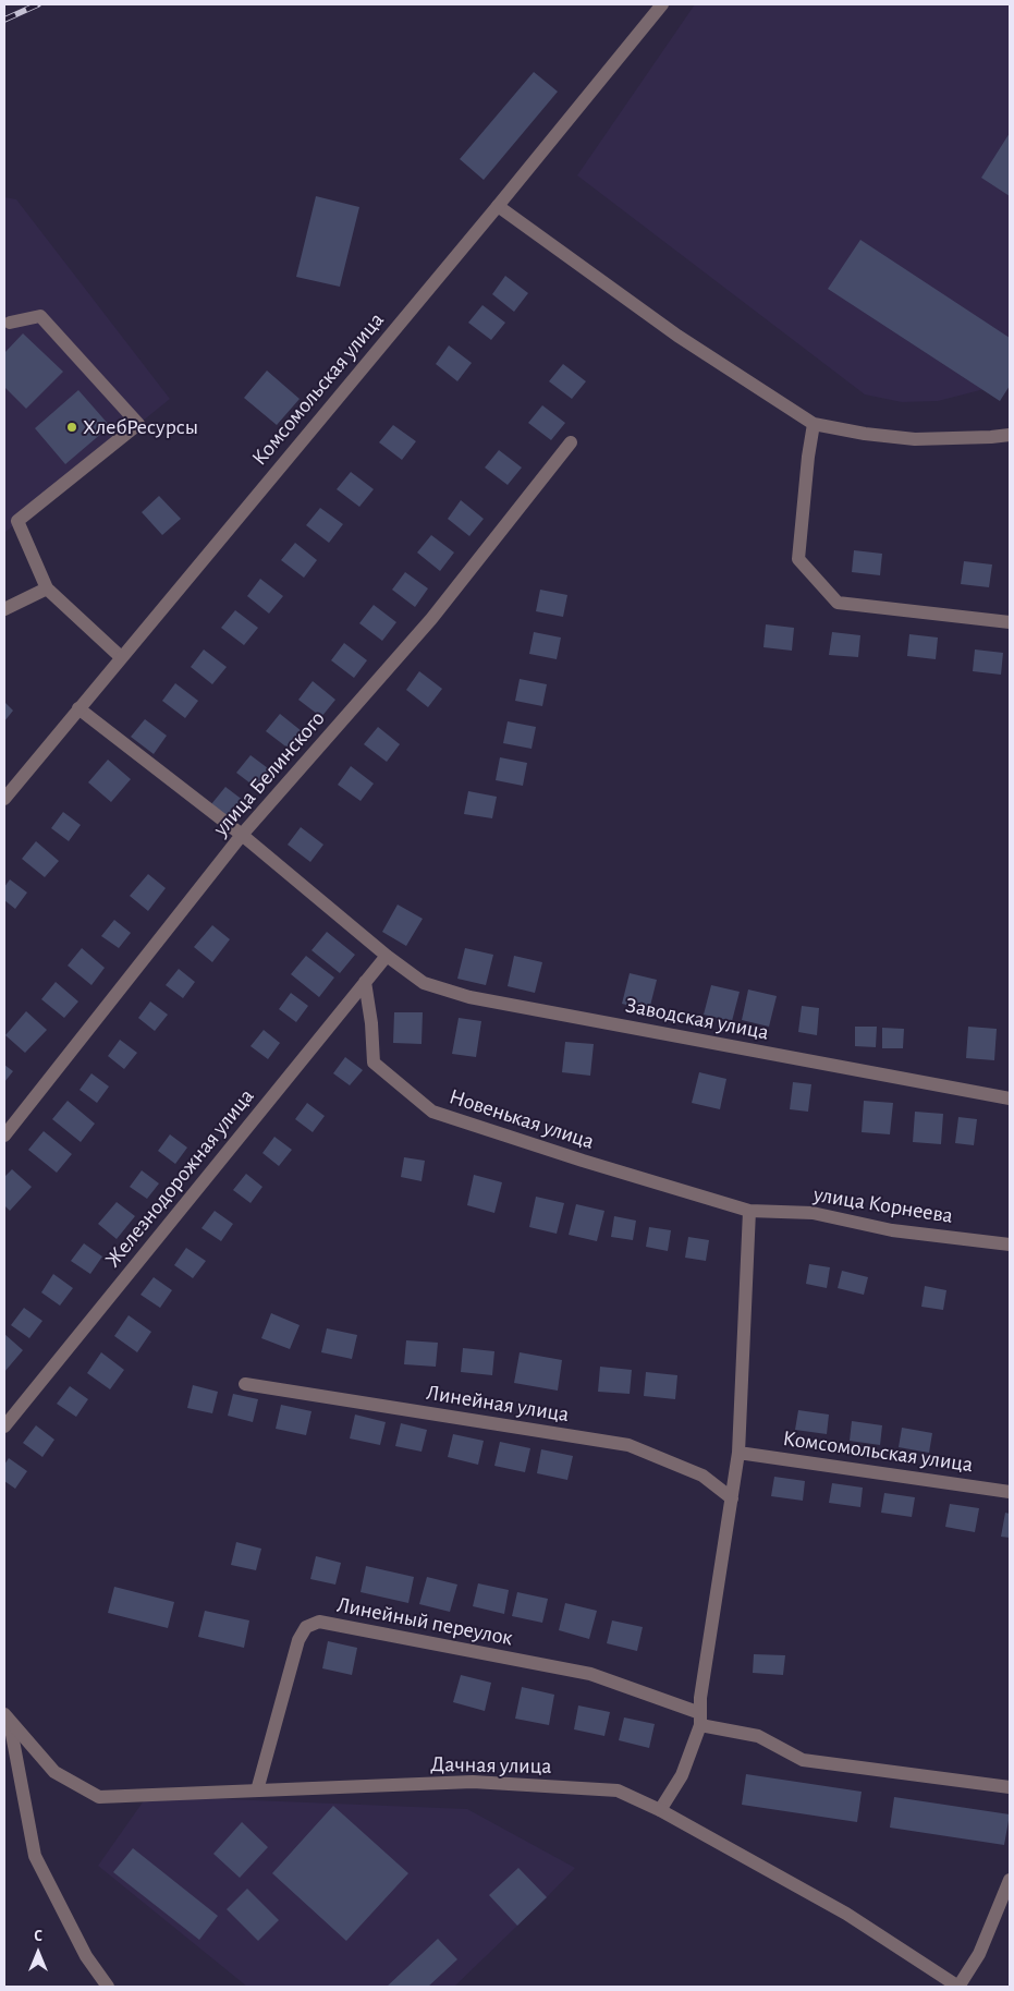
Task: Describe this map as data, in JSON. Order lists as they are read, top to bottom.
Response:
{
  "streets": {
    "street": [
      "Комсомольская улица",
      "улица Белинского",
      "Заводская улица",
      "Новенькая улица",
      "Железнодорожная улица",
      "улица Корнеева",
      "Линейная улица",
      "Линейный переулок",
      "Дачная улица"
    ]
  },
  "crossings": [
    ["Комсомольская улица", "Заводская улица"],
    ["улица Белинского", "Заводская улица"],
    ["Заводская улица", "Железнодорожная улица"],
    ["Новенькая улица", "Железнодорожная улица"],
    ["Новенькая улица", "улица Корнеева"],
    ["Линейный переулок", "Дачная улица"]
  ],
  "places": ["ХлебРесурсы"],
  "north": "top"
}
